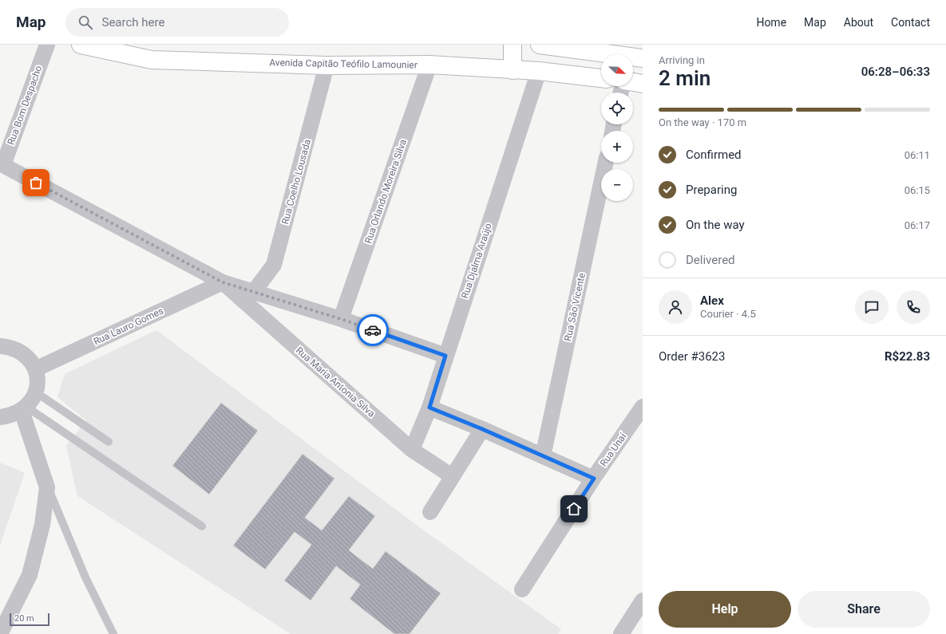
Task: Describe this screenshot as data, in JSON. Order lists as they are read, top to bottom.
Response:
{
  "streets": {
    "main road": ["Avenida Capitão Teófilo Lamounier"],
    "street": [
      "Rua Bom Despacho",
      "Rua Coelho Lousada",
      "Rua Orlando Moreira Silva",
      "Rua Djalma Araújo",
      "Rua São Vicente",
      "Rua Lauro Gomes",
      "Rua Maria Antonia Silva",
      "Rua Unaí"
    ]
  },
  "crossings": [
    ["Avenida Capitão Teófilo Lamounier", "Rua Coelho Lousada"],
    ["Avenida Capitão Teófilo Lamounier", "Rua Orlando Moreira Silva"],
    ["Avenida Capitão Teófilo Lamounier", "Rua Djalma Araújo"],
    ["Rua Djalma Araújo", "Rua Maria Antonia Silva"],
    ["Rua Lauro Gomes", "Rua Maria Antonia Silva"]
  ],
  "scale_bar": "20 m",
  "north": "bottom right",
  "page": {
    "header": "Map",
    "search": "Search here",
    "nav": [
      "Home",
      "Map",
      "About",
      "Contact"
    ],
    "heading": ["2 min", "Arriving in", "06:28–06:33"],
    "panel": [
      "Alex",
      "Courier · 4.5",
      "Order #3623",
      "R$22.83"
    ],
    "map_buttons": ["+", "−"],
    "bar": "On the way · 170 m",
    "list": [
      ["Confirmed", "06:11"],
      ["Preparing", "06:15"],
      ["On the way", "06:17"],
      "Delivered"
    ],
    "buttons": ["Help", "Share"],
    "scale": "20 m"
  }
}
